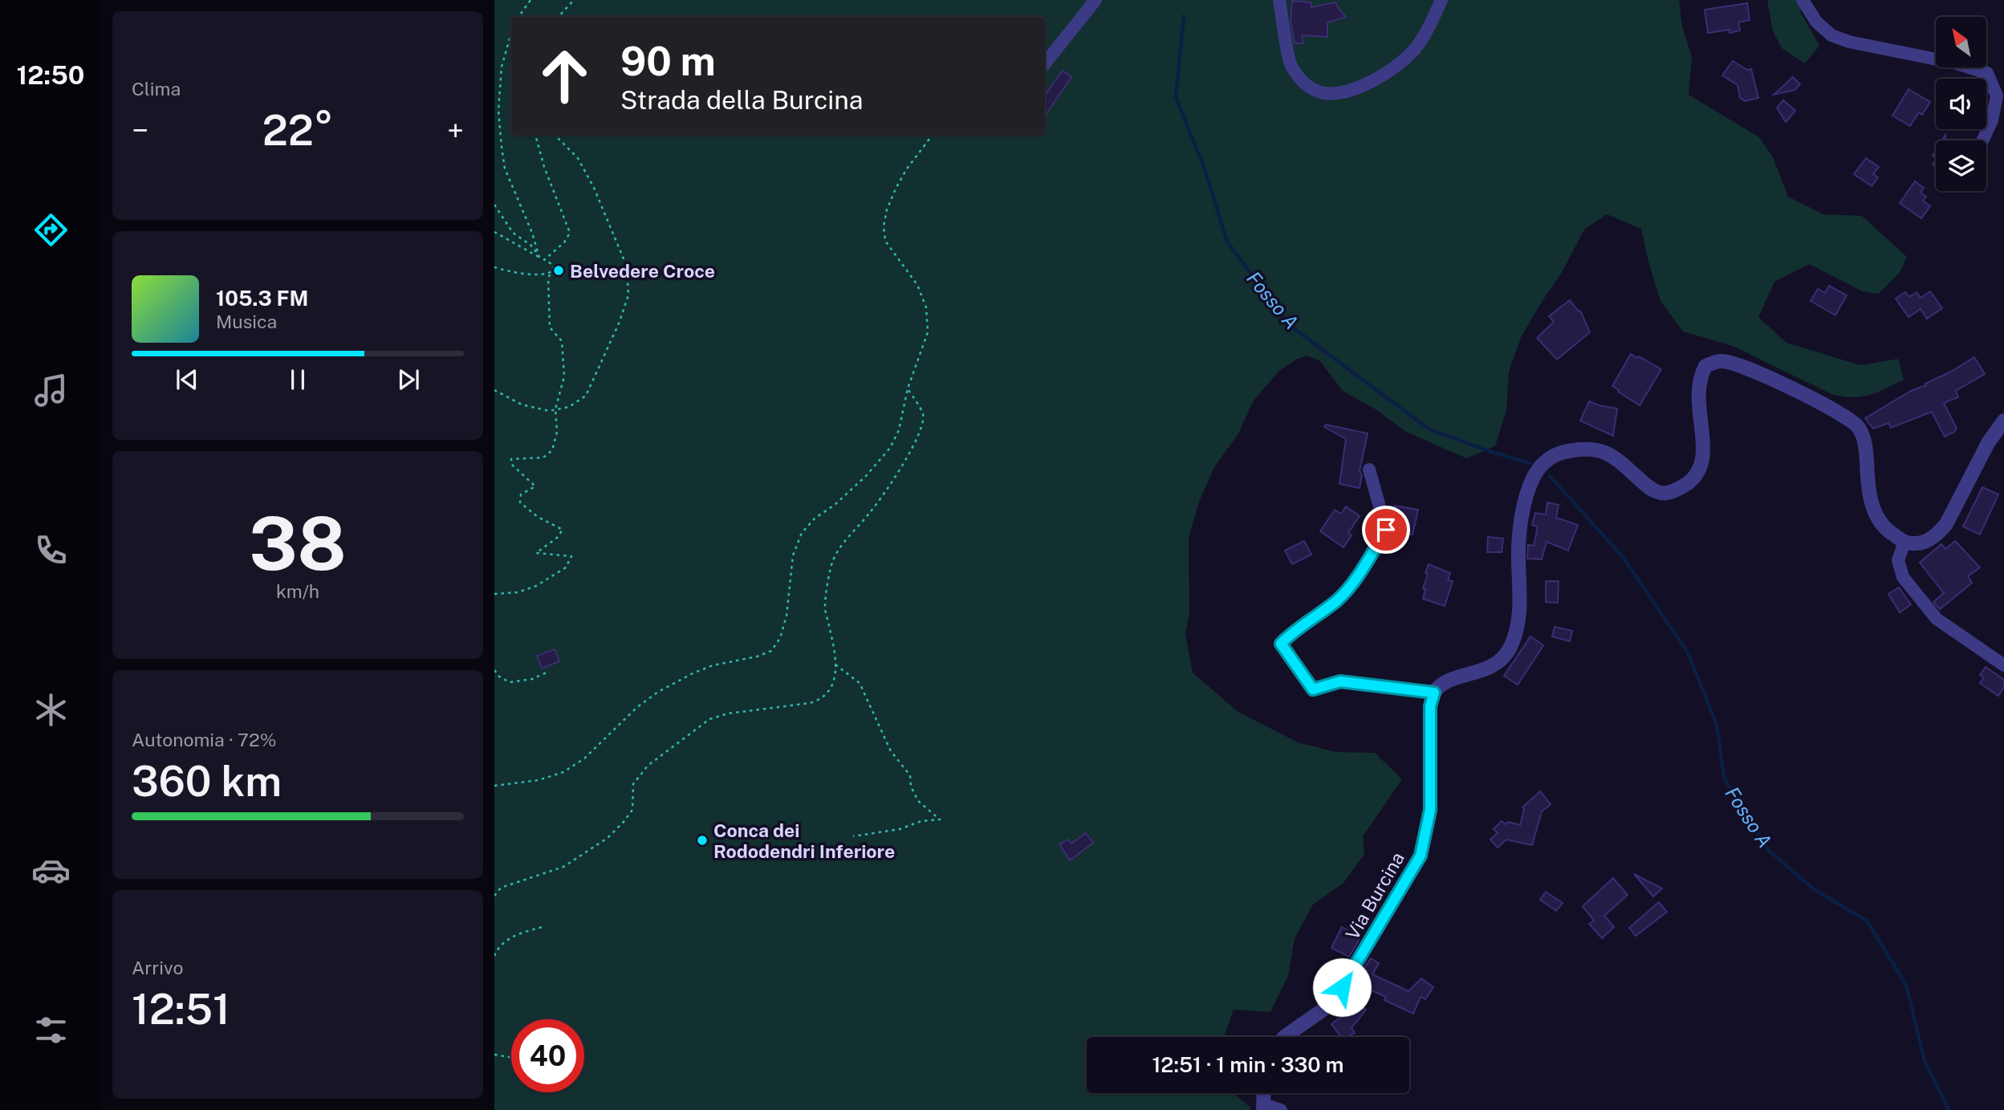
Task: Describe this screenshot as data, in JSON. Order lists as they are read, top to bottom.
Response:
{
  "streets": {
    "street": ["Via Burcina"]
  },
  "water": ["Fosso A"],
  "places": ["Belvedere Croce", "Conca dei Rododendri Inferiore"],
  "north": "top left",
  "page": {
    "tabs": "12:50",
    "tile": [
      "Clima",
      ["38", "km/h"],
      ["Autonomia · 72%", "360 km"],
      ["Arrivo", "12:51"]
    ],
    "turn": ["90 m", "Strada della Burcina"],
    "heat": ["−", "22°", "+"],
    "song": ["105.3 FM", "Musica"],
    "limit": "40",
    "trip": "12:51 · 1 min · 330 m"
  }
}
